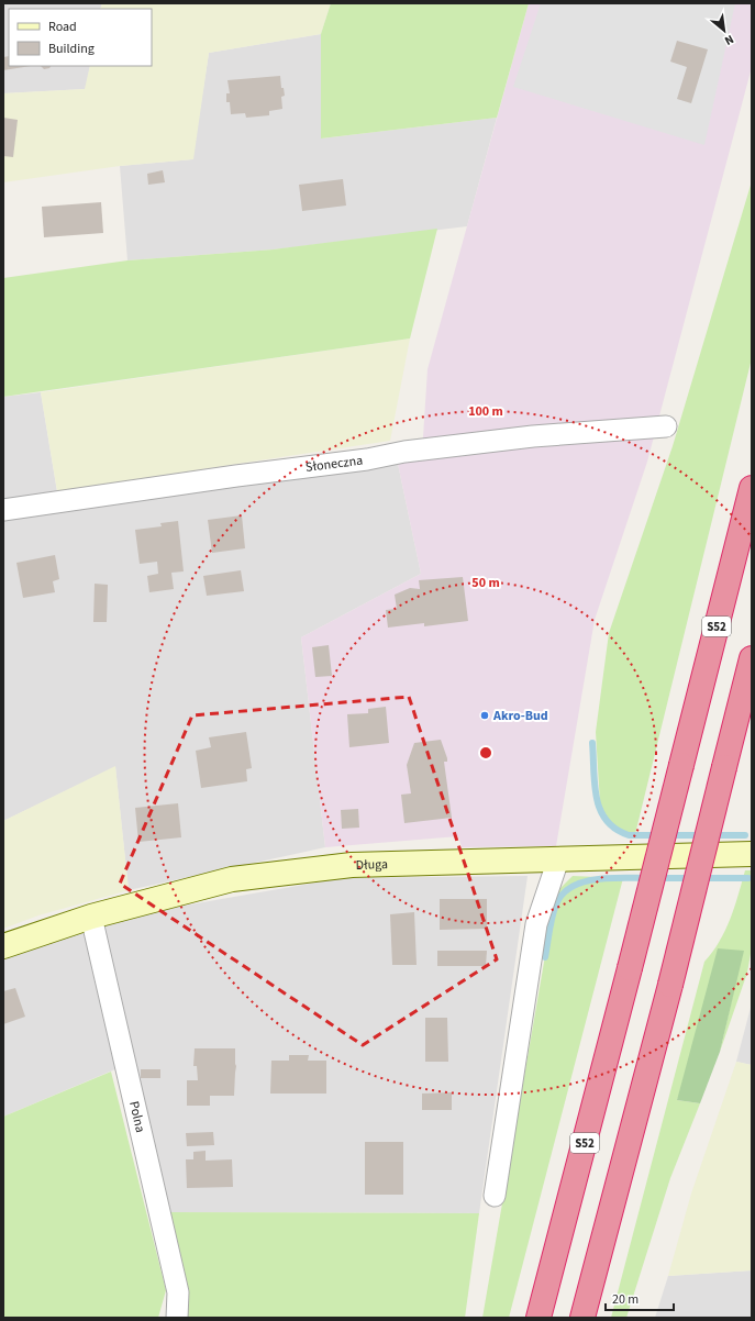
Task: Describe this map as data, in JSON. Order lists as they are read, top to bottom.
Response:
{
  "streets": {
    "highway": ["S52"],
    "street": ["Słoneczna", "Długa", "Polna"]
  },
  "crossings": [
    ["Długa", "Polna"]
  ],
  "places": ["Akro-Bud"],
  "legend": ["Road", "Building"],
  "scale_bar": "20 m",
  "north": "bottom right",
  "rings": ["100 m", "50 m"]
}
